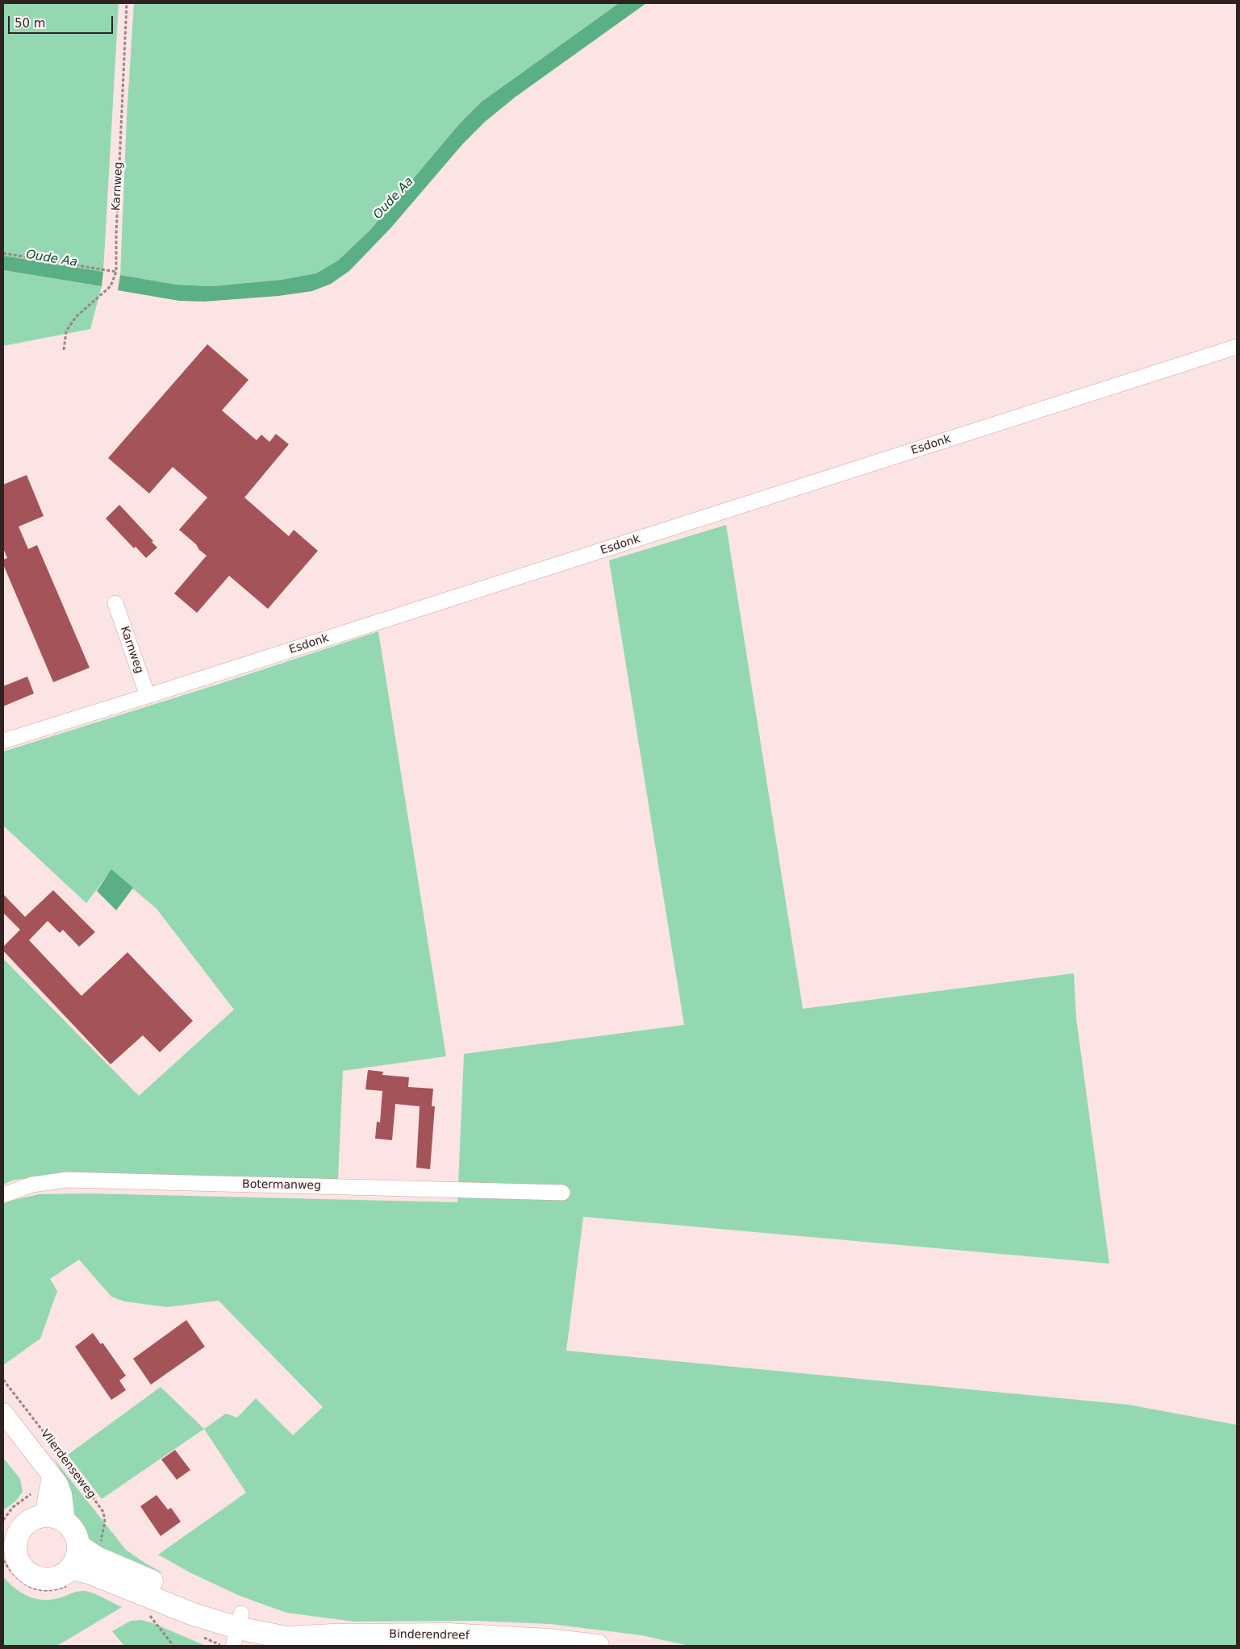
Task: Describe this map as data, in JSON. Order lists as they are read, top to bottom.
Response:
{
  "streets": {
    "main road": ["Binderendreef"],
    "street": [
      "Karnweg",
      "Esdonk",
      "Botermanweg",
      "Vlierdenseweg"
    ]
  },
  "crossings": [
    ["Karnweg", "Esdonk"]
  ],
  "water": ["Oude Aa"],
  "scale_bar": "50 m"
}
